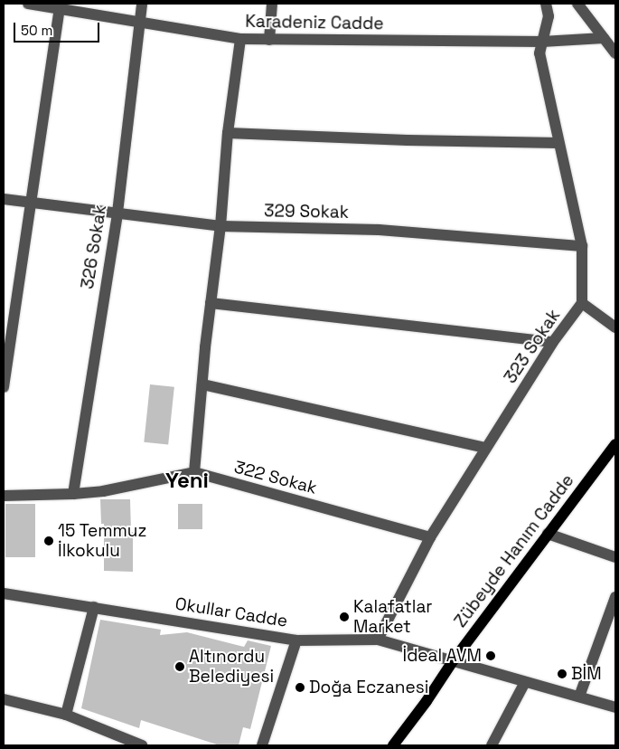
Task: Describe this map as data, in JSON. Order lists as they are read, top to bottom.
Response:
{
  "streets": {
    "main road": ["Zübeyde Hanım Cadde"],
    "street": [
      "Karadeniz Cadde",
      "329 Sokak",
      "326 Sokak",
      "323 Sokak",
      "322 Sokak",
      "Okullar Cadde"
    ]
  },
  "crossings": [
    ["Karadeniz Cadde", "326 Sokak"],
    ["Karadeniz Cadde", "323 Sokak"],
    ["329 Sokak", "326 Sokak"],
    ["329 Sokak", "323 Sokak"],
    ["326 Sokak", "322 Sokak"],
    ["323 Sokak", "322 Sokak"],
    ["323 Sokak", "Okullar Cadde"],
    ["Zübeyde Hanım Cadde", "Okullar Cadde"]
  ],
  "districts": ["Yeni"],
  "places": [
    "15 Temmuz İlkokulu",
    "Kalafatlar Market",
    "İdeal AVM",
    "Altınordu Belediyesi",
    "BİM",
    "Doğa Eczanesi"
  ],
  "scale_bar": "50 m"
}
